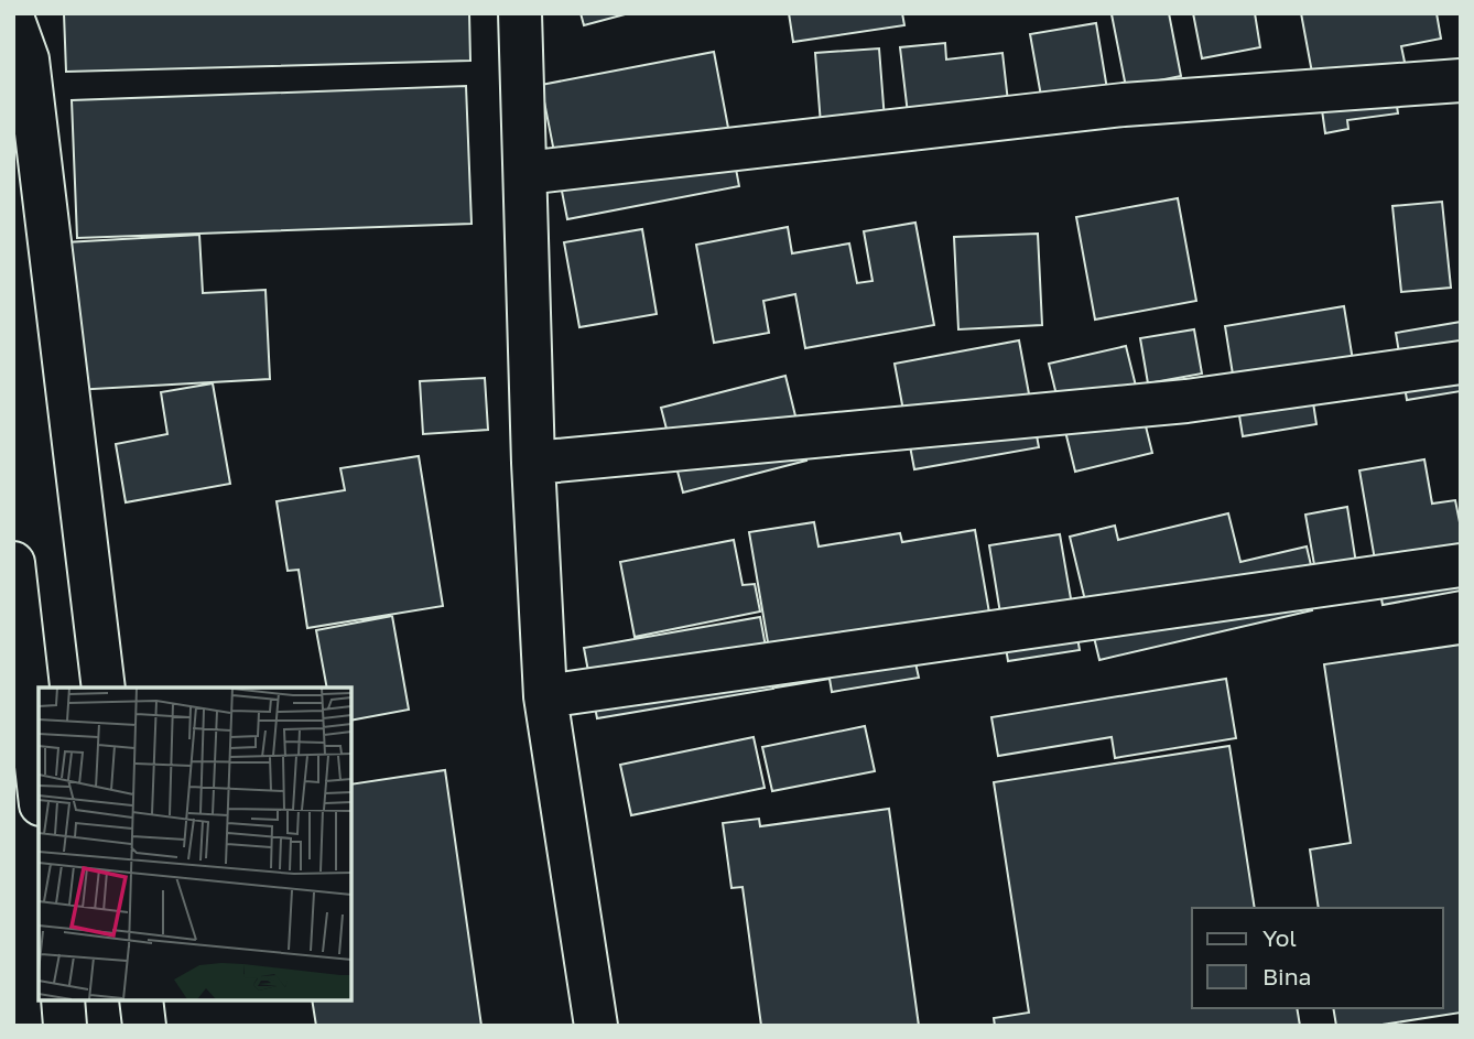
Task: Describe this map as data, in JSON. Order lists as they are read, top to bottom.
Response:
{
  "legend": ["Yol", "Bina"]
}
